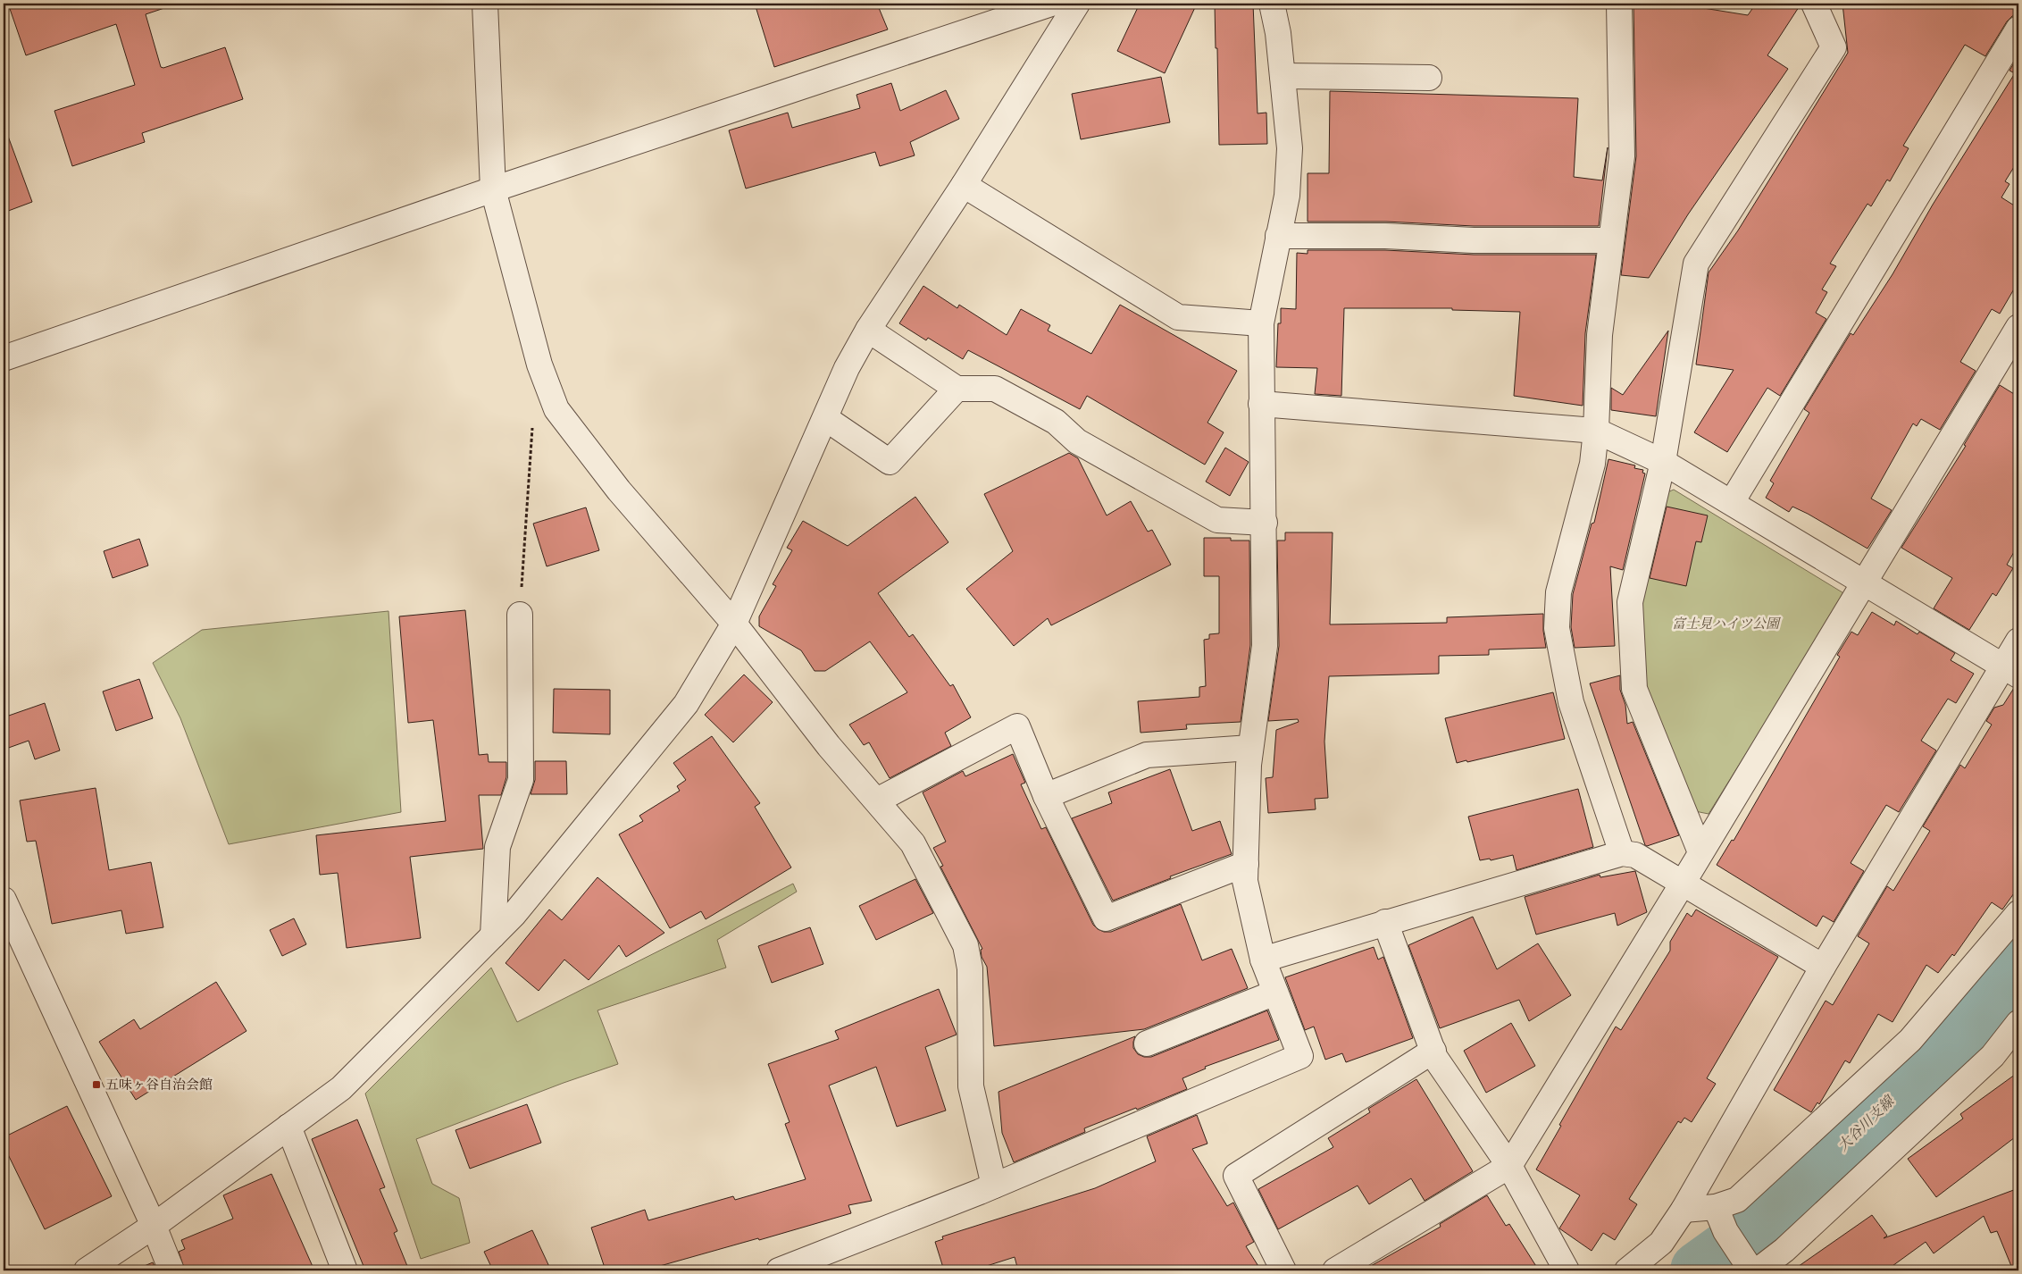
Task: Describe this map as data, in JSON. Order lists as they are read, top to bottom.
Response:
{
  "water": ["大谷川支線"],
  "parks": ["富士見ハイツ公園"],
  "places": {
    "transit": ["五味ヶ谷自治会館"]
  }
}
